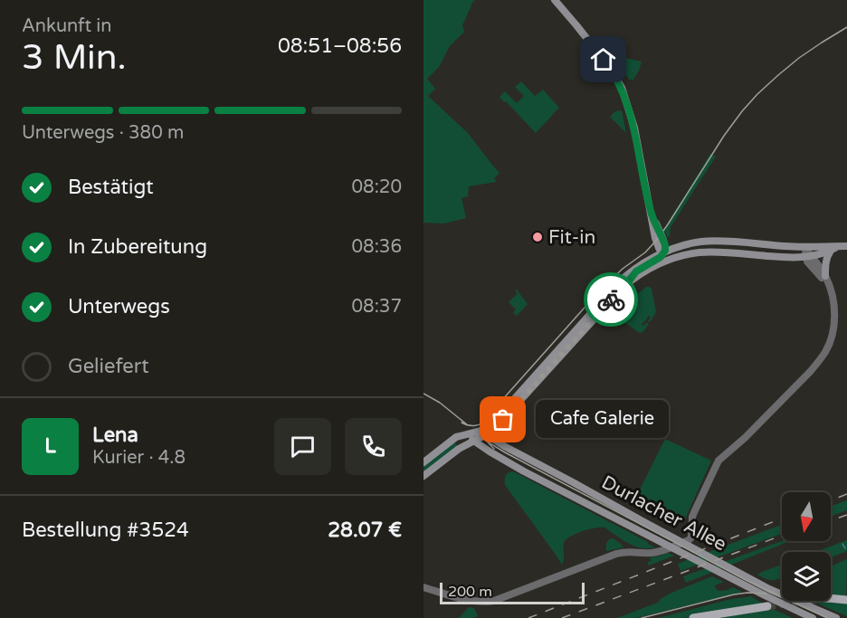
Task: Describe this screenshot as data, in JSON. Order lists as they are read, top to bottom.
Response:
{
  "streets": {
    "main road": ["Durlacher Allee"]
  },
  "places": ["Fit-in", "Cafe Galerie"],
  "scale_bar": "200 m",
  "north": "bottom",
  "page": {
    "heading": ["3 Min.", "Ankunft in", "08:51–08:56"],
    "panel": [
      "Lena",
      "Kurier · 4.8",
      "Bestellung #3524",
      "28.07 €"
    ],
    "bar": "Unterwegs · 380 m",
    "list": [
      ["Bestätigt", "08:20"],
      ["In Zubereitung", "08:36"],
      ["Unterwegs", "08:37"],
      "Geliefert"
    ],
    "bubble": "Cafe Galerie",
    "round": "L",
    "scale": "200 m"
  }
}
